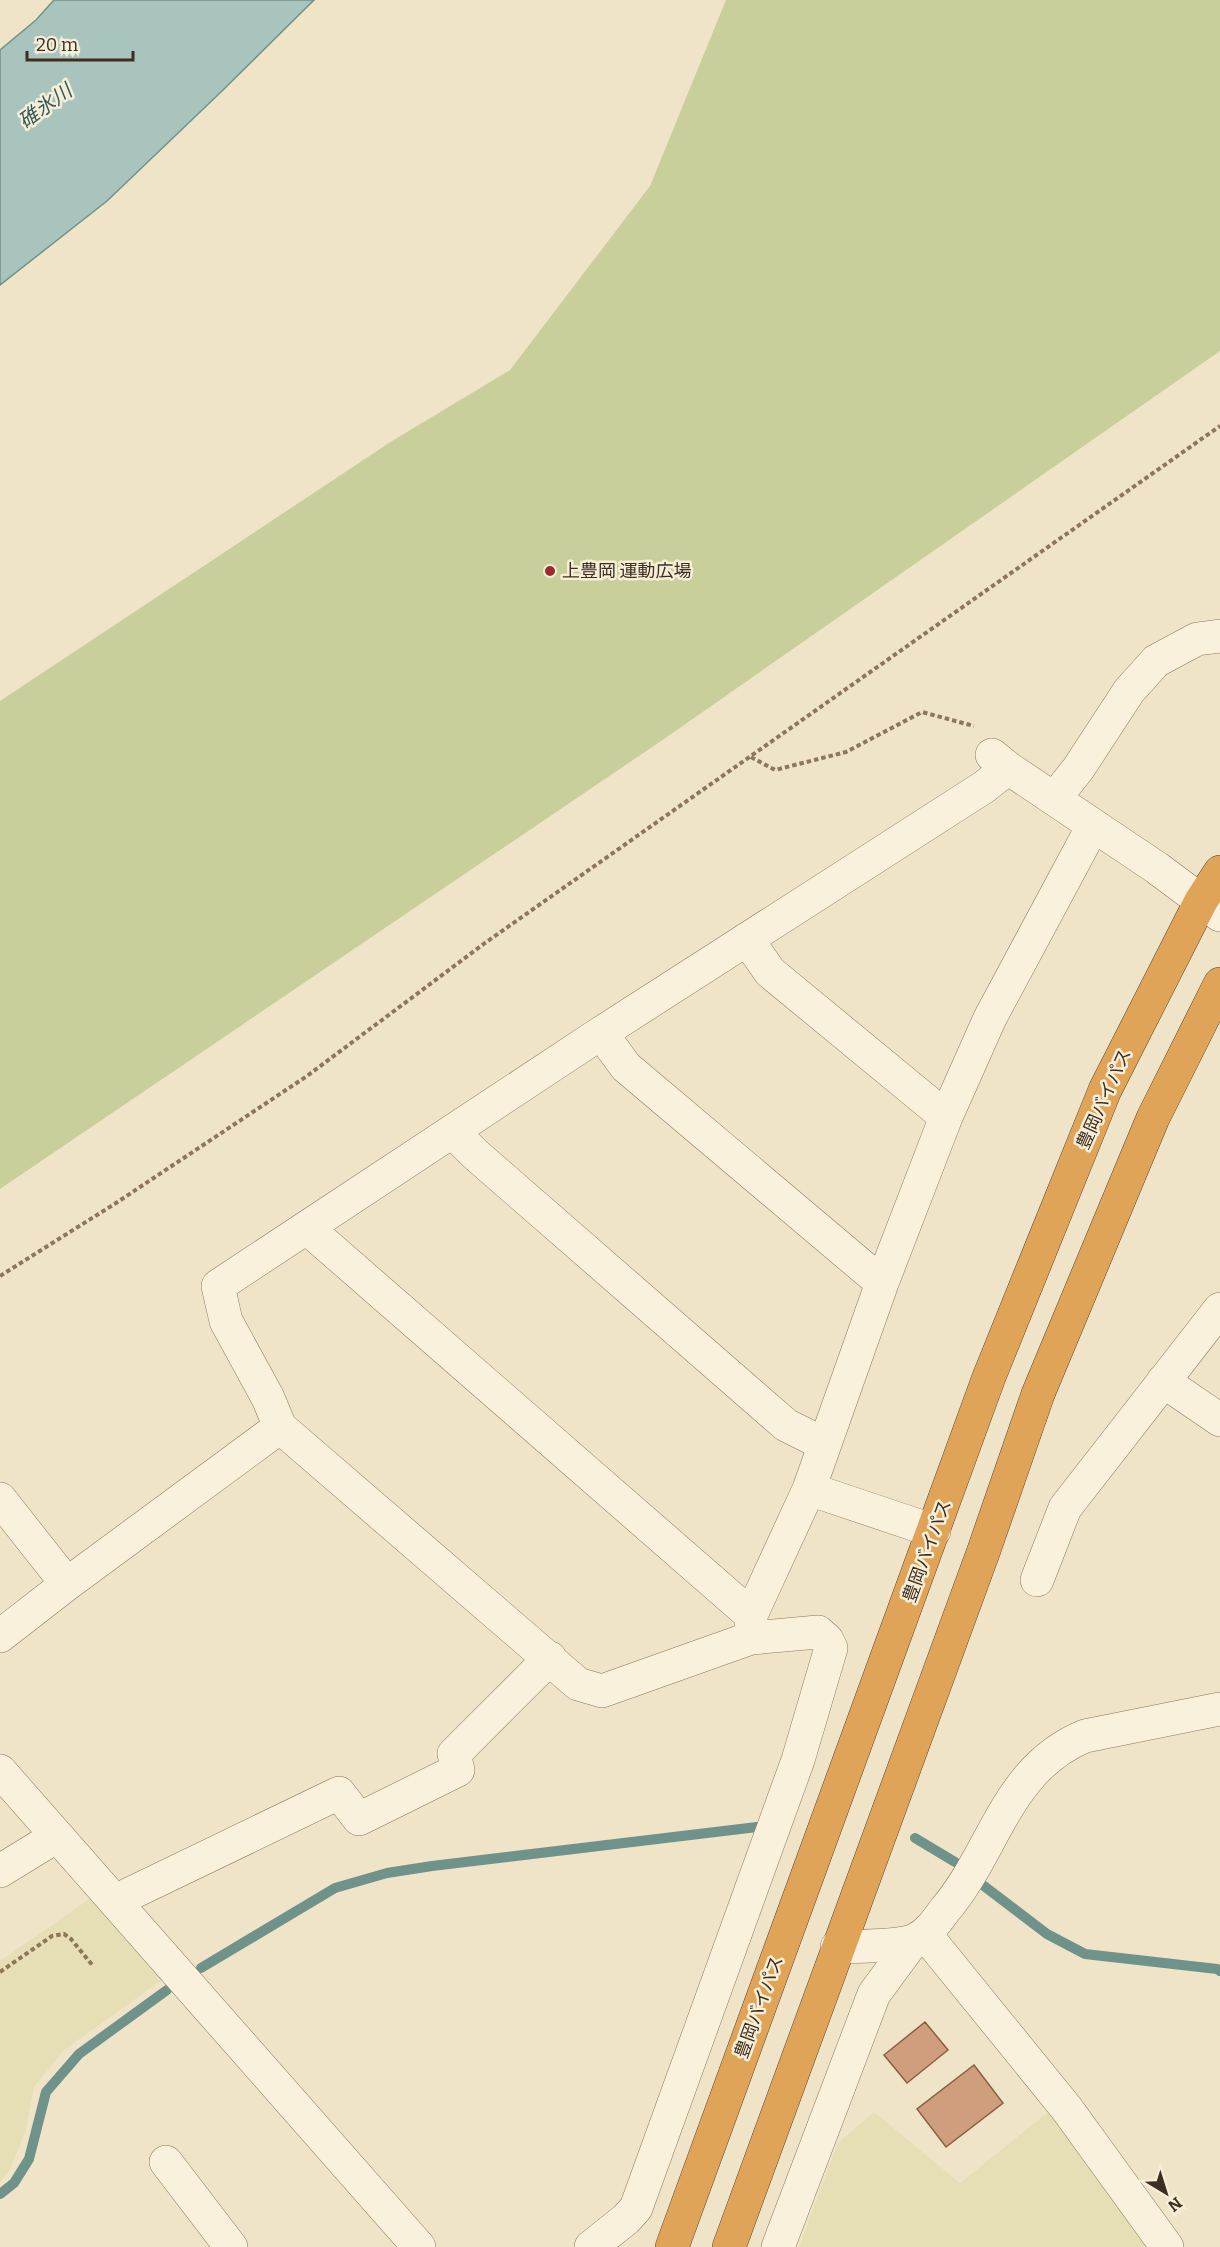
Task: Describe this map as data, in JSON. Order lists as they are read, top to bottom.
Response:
{
  "streets": {
    "highway": ["豊岡バイパス"]
  },
  "water": ["碓氷川"],
  "places": ["上豊岡 運動広場"],
  "scale_bar": "20 m",
  "north": "bottom right"
}
